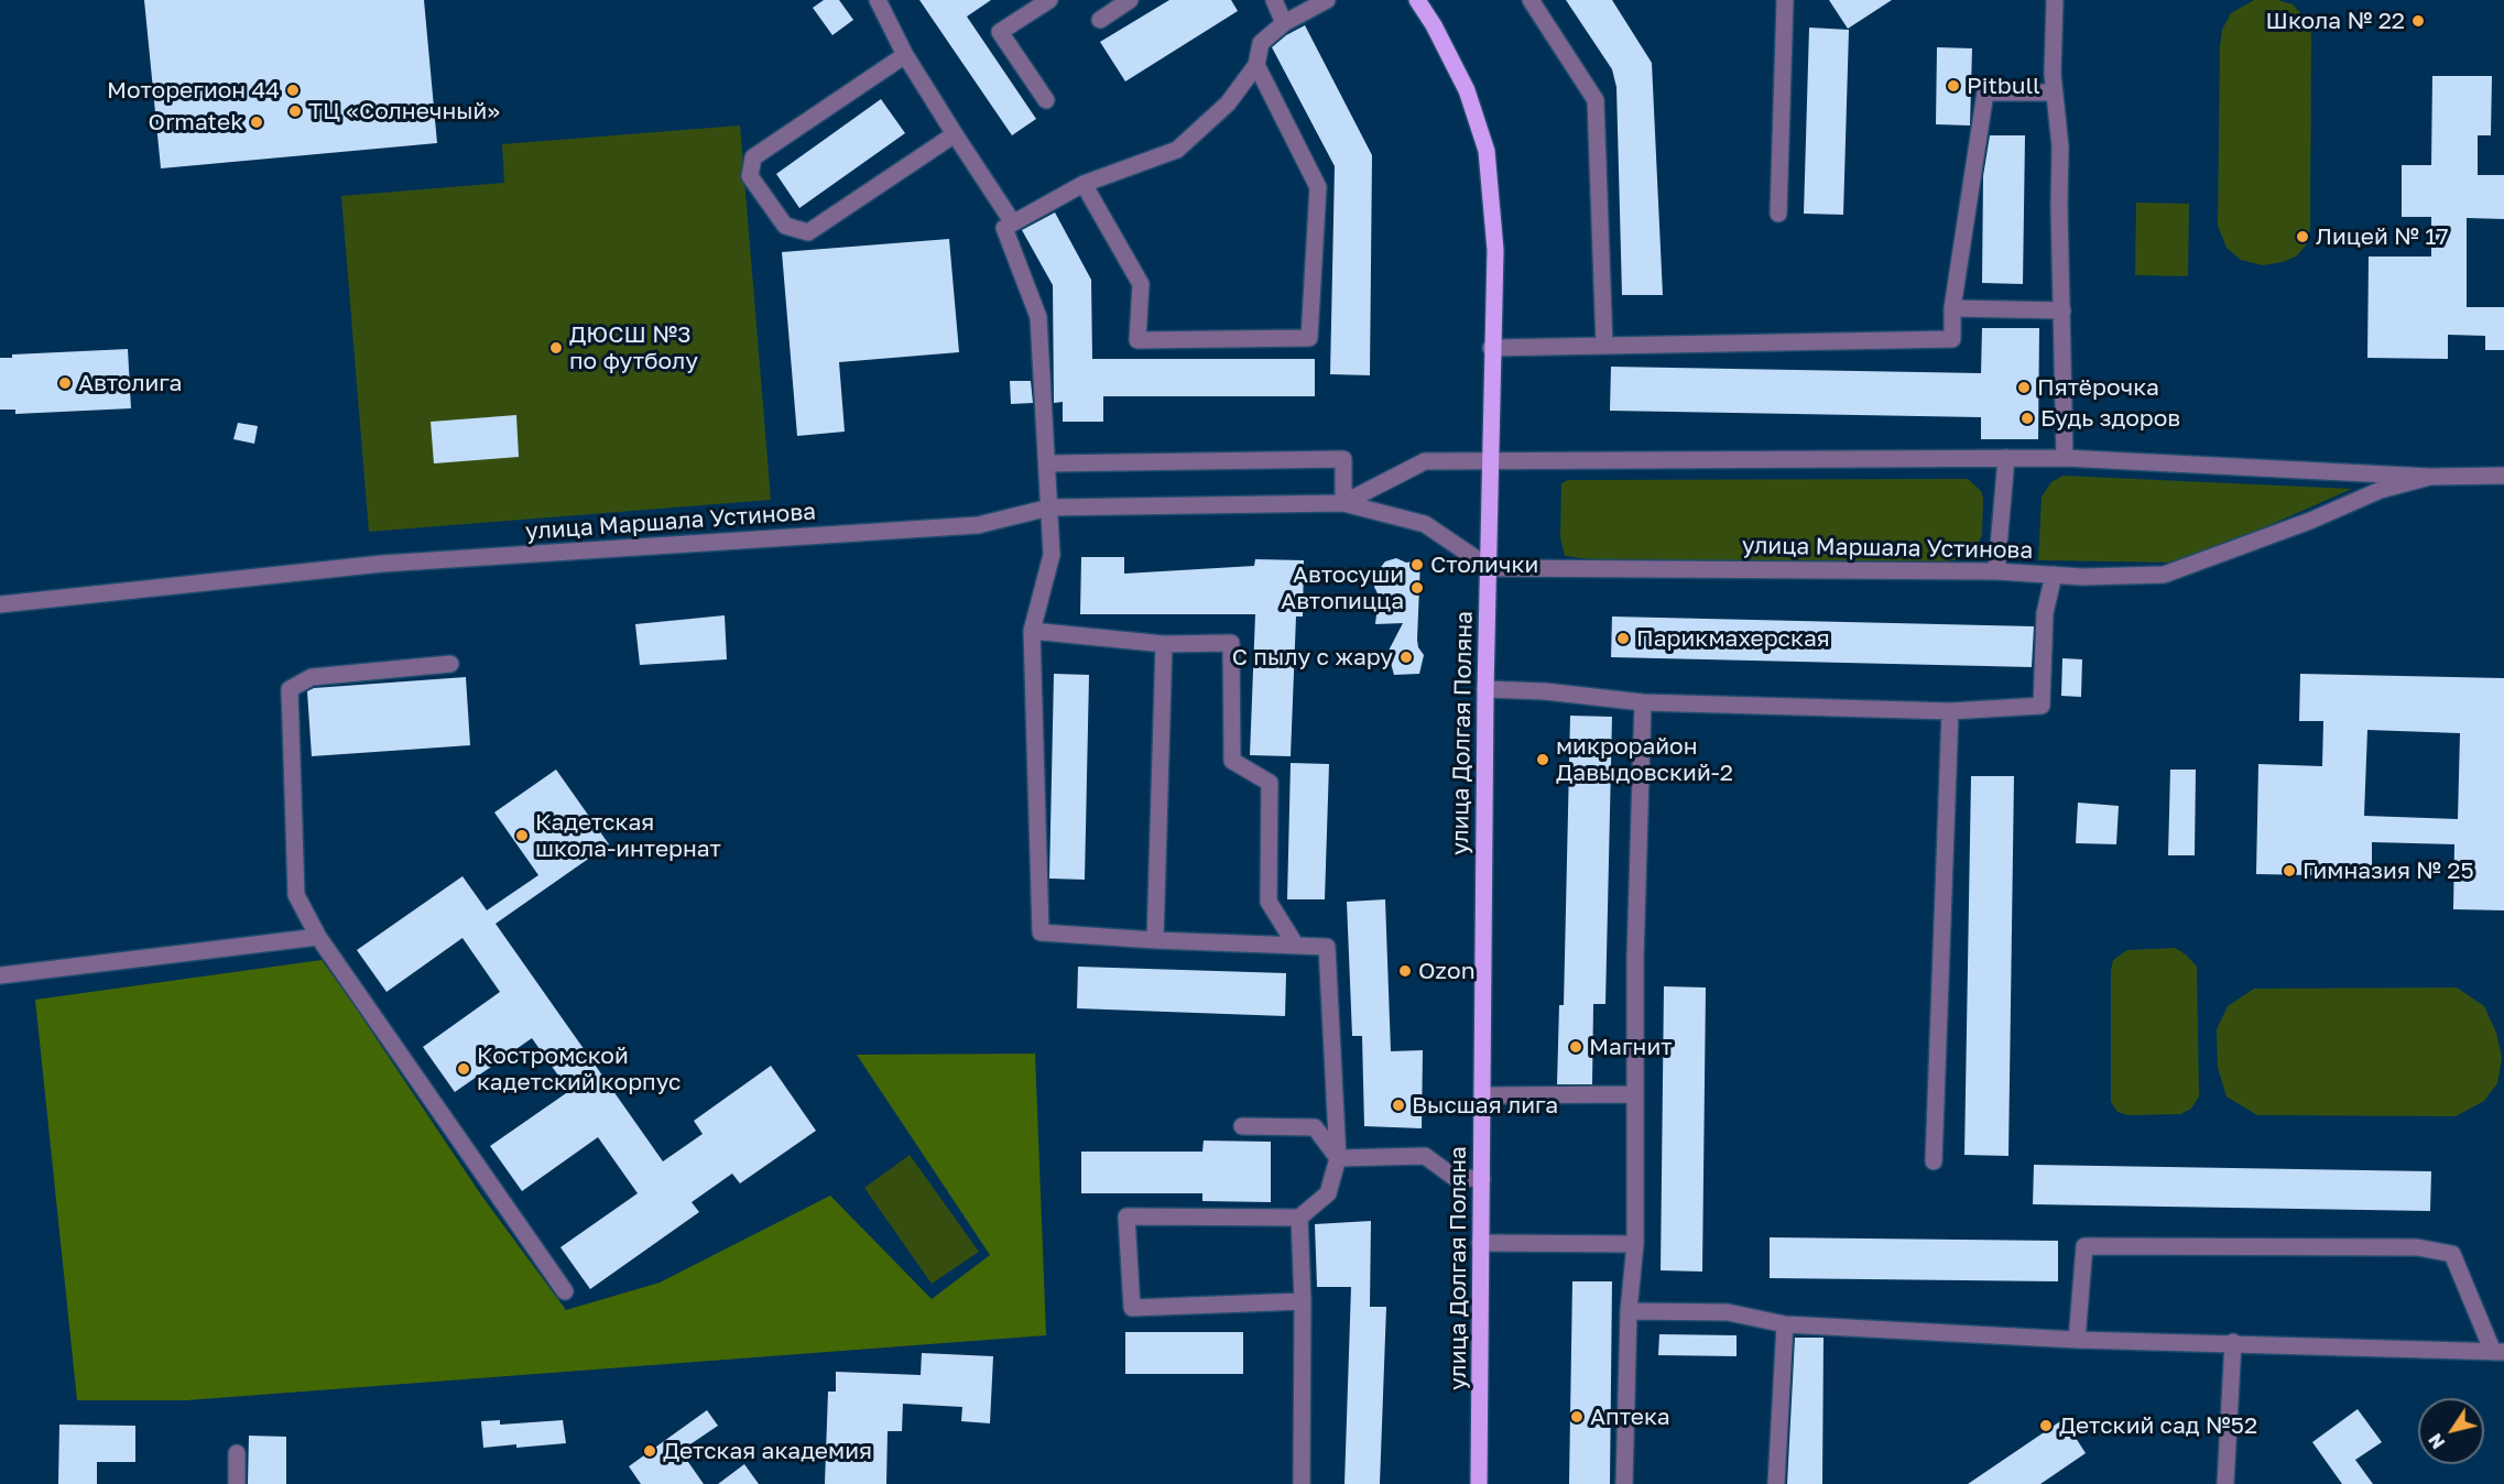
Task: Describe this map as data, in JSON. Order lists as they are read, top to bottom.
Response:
{
  "streets": {
    "main road": ["улица Долгая Поляна"],
    "street": ["улица Маршала Устинова"]
  },
  "crossings": [
    ["улица Маршала Устинова", "улица Долгая Поляна"]
  ],
  "places": [
    "Школа № 22",
    "Pitbull",
    "Моторегион 44",
    "ТЦ «Солнечный»",
    "Ormatek",
    "Лицей № 17",
    "ДЮСШ №3 по футболу",
    "Автолига",
    "Пятёрочка",
    "Будь здоров",
    "Столички",
    "Автосуши Автопицца",
    "Парикмахерская",
    "C пылу с жару",
    "микрорайон Давыдовский-2",
    "Кадетская школа-интернат",
    "Гимназия № 25",
    "Ozon",
    "Магнит",
    "Костромской кадетский корпус",
    "Высшая лига",
    "Аптека",
    "Детский сад №52",
    "Детская академия"
  ],
  "north": "bottom left"
}
